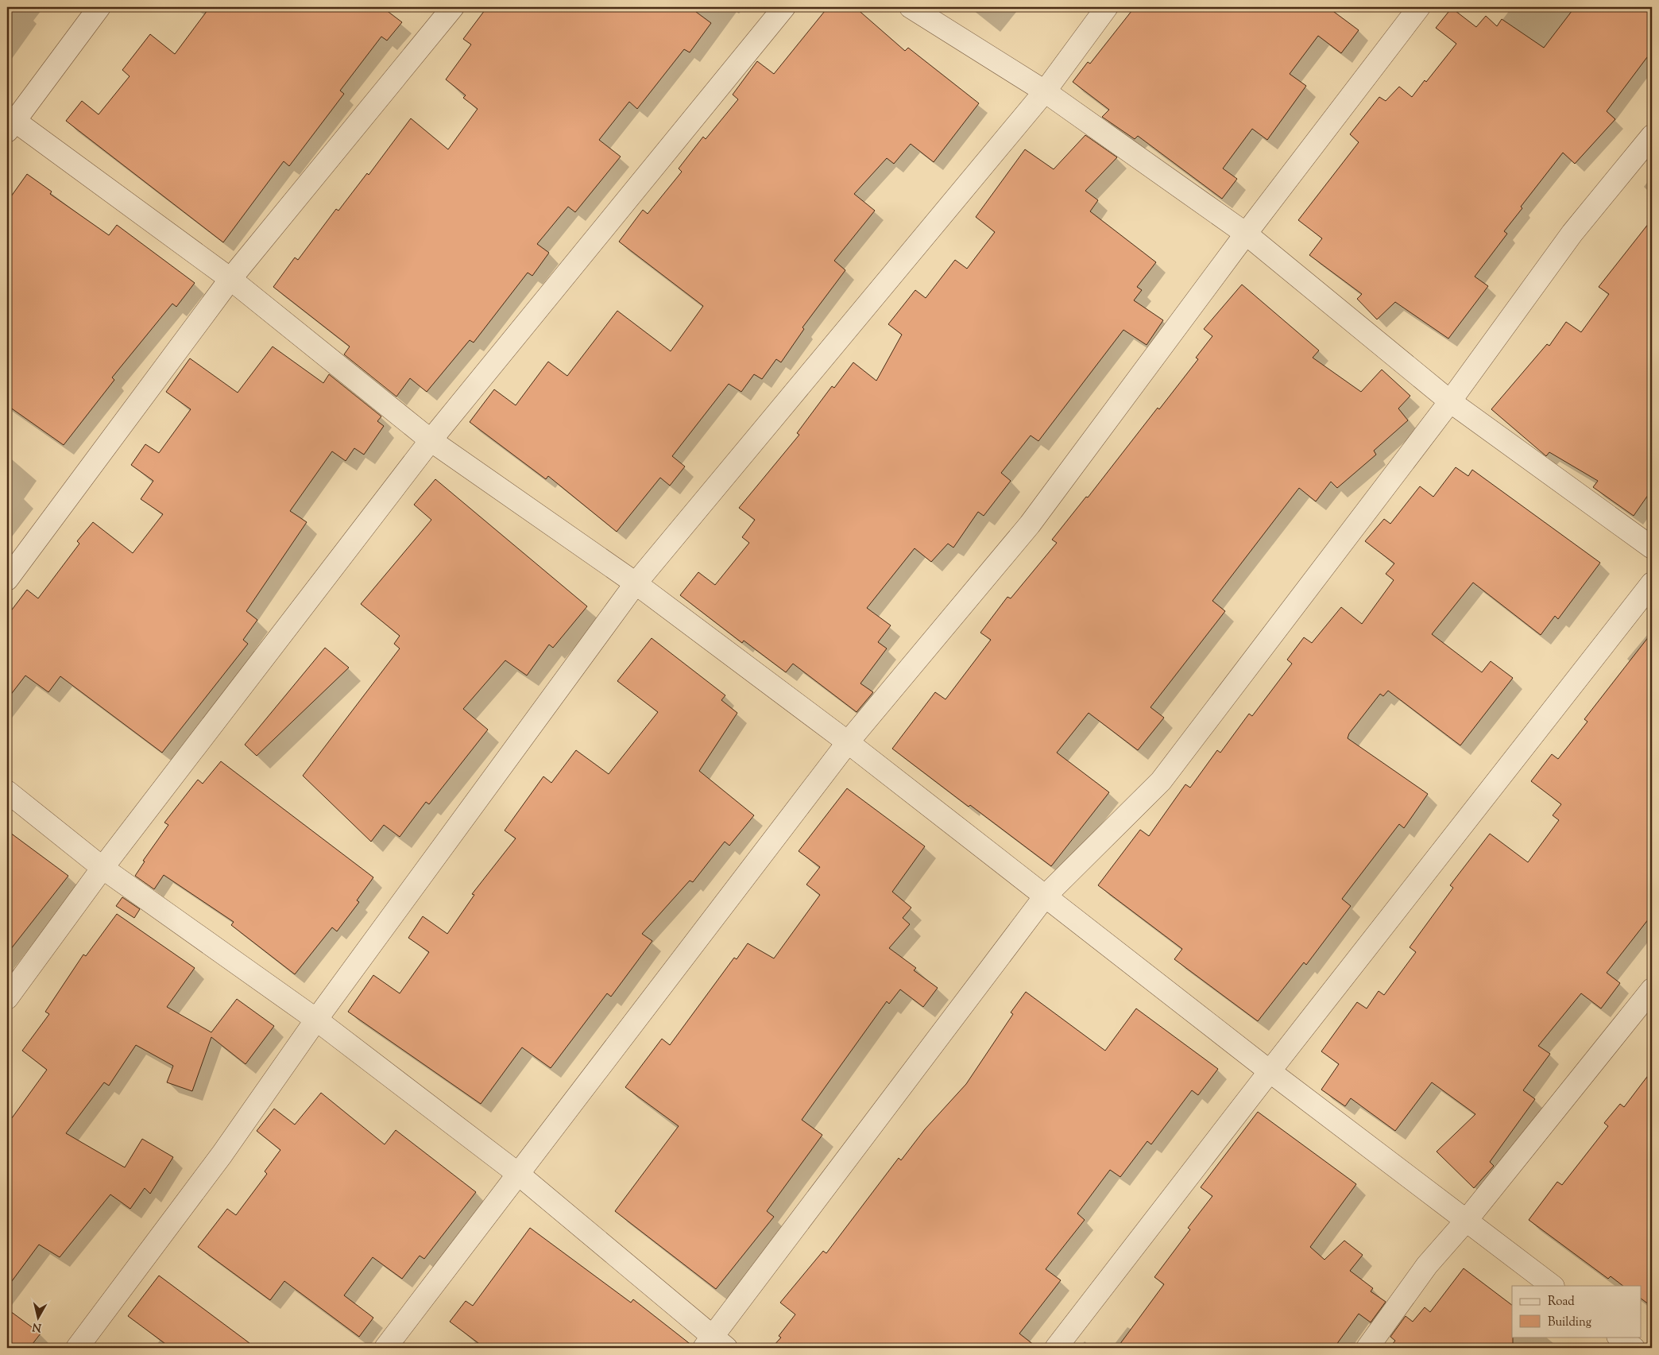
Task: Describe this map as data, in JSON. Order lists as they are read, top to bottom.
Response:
{
  "legend": ["Road", "Building"],
  "north": "bottom"
}
